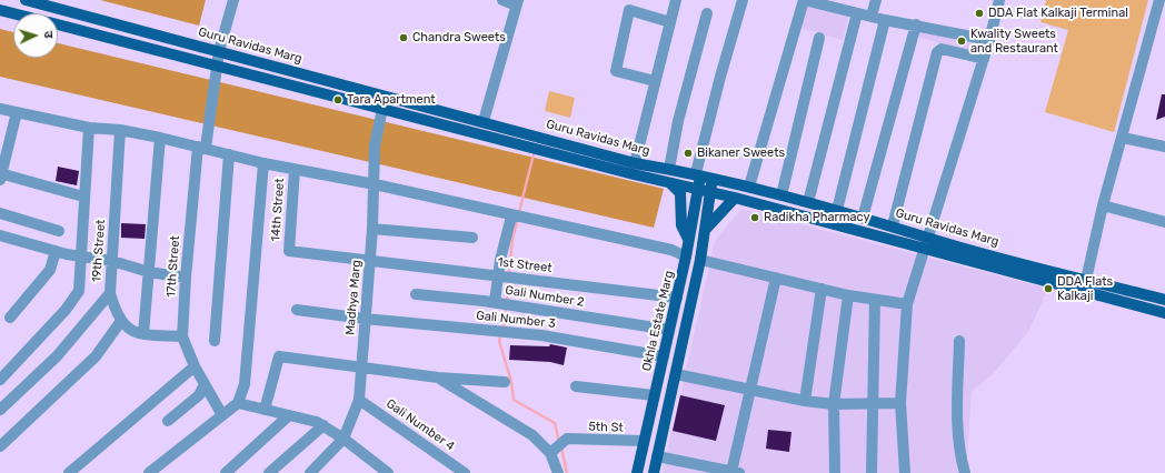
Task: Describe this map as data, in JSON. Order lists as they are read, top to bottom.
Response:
{
  "streets": {
    "main road": ["Guru Ravidas Marg", "Okhla Estate Marg"],
    "street": [
      "14th Street",
      "19th Street",
      "1st Street",
      "17th Street",
      "Gali Number 2",
      "Madhya Marg",
      "Gali Number 3",
      "Gali Number 4",
      "5th St"
    ]
  },
  "crossings": [
    ["Guru Ravidas Marg", "17th Street"],
    ["Guru Ravidas Marg", "Madhya Marg"],
    ["Guru Ravidas Marg", "Okhla Estate Marg"],
    ["14th Street", "1st Street"],
    ["1st Street", "Madhya Marg"],
    ["1st Street", "Okhla Estate Marg"],
    ["Gali Number 2", "Okhla Estate Marg"],
    ["Madhya Marg", "Gali Number 3"],
    ["Madhya Marg", "Gali Number 4"],
    ["Gali Number 3", "Okhla Estate Marg"],
    ["Okhla Estate Marg", "5th St"]
  ],
  "places": [
    "DDA Flat Kalkaji Terminal",
    "Chandra Sweets",
    "Kwality Sweets and Restaurant",
    "Tara Apartment",
    "Bikaner Sweets",
    "Radikha Pharmacy",
    "DDA Flats Kalkaji"
  ],
  "north": "right"
}
